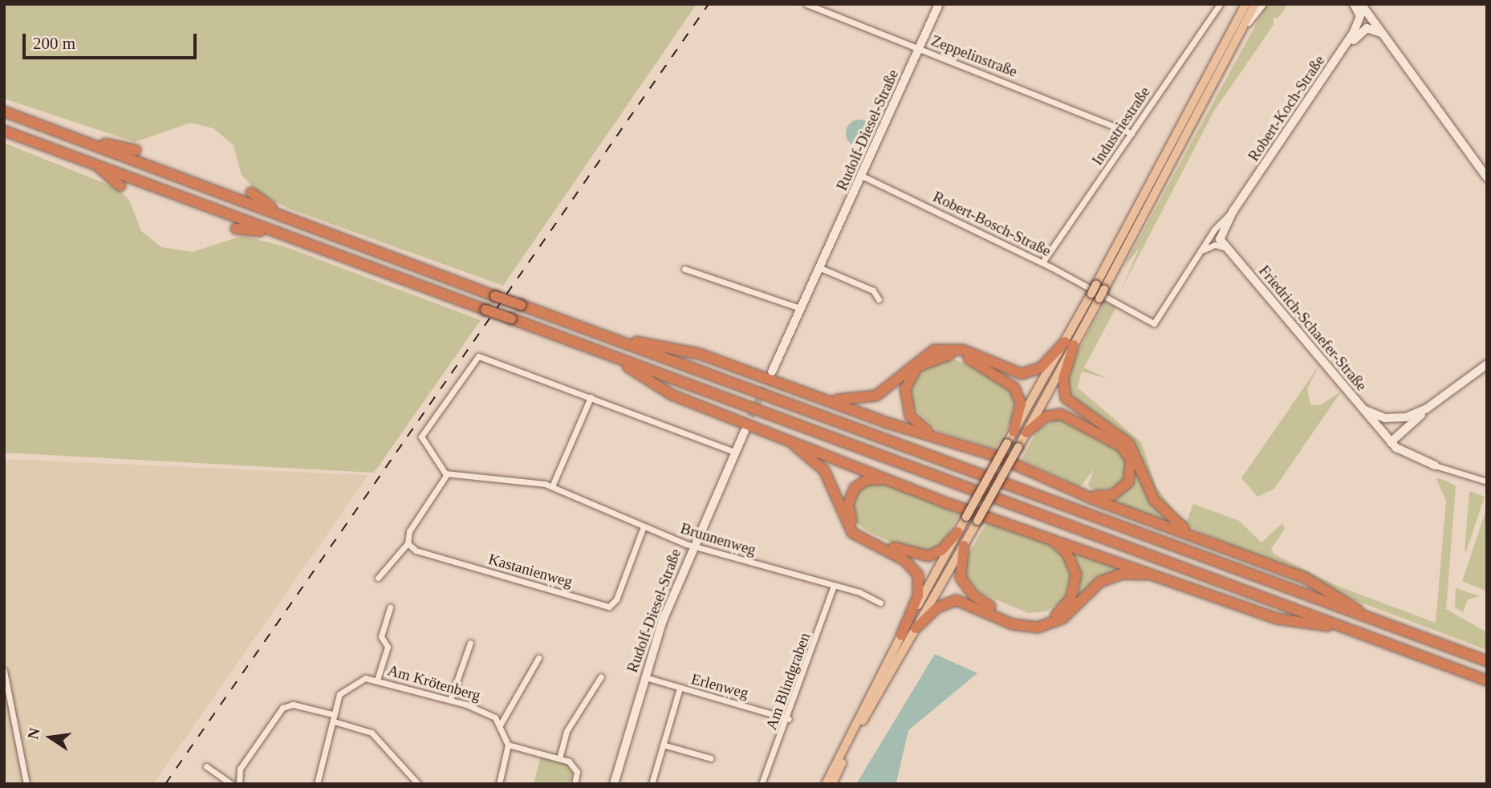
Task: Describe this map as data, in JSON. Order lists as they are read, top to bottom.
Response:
{
  "streets": {
    "main road": ["Robert-Koch-Straße", "Rudolf-Diesel-Straße", "Friedrich-Schaefer-Straße"],
    "street": [
      "Zeppelinstraße",
      "Industriestraße",
      "Robert-Bosch-Straße",
      "Brunnenweg",
      "Kastanienweg",
      "Am Blindgraben",
      "Am Krötenberg",
      "Erlenweg"
    ]
  },
  "crossings": [
    ["Zeppelinstraße", "Industriestraße"],
    ["Zeppelinstraße", "Rudolf-Diesel-Straße"],
    ["Robert-Koch-Straße", "Robert-Bosch-Straße"],
    ["Robert-Koch-Straße", "Friedrich-Schaefer-Straße"],
    ["Industriestraße", "Robert-Bosch-Straße"],
    ["Rudolf-Diesel-Straße", "Robert-Bosch-Straße"],
    ["Rudolf-Diesel-Straße", "Brunnenweg"],
    ["Rudolf-Diesel-Straße", "Erlenweg"],
    ["Brunnenweg", "Kastanienweg"],
    ["Brunnenweg", "Am Blindgraben"],
    ["Am Blindgraben", "Erlenweg"]
  ],
  "scale_bar": "200 m",
  "north": "left"
}
